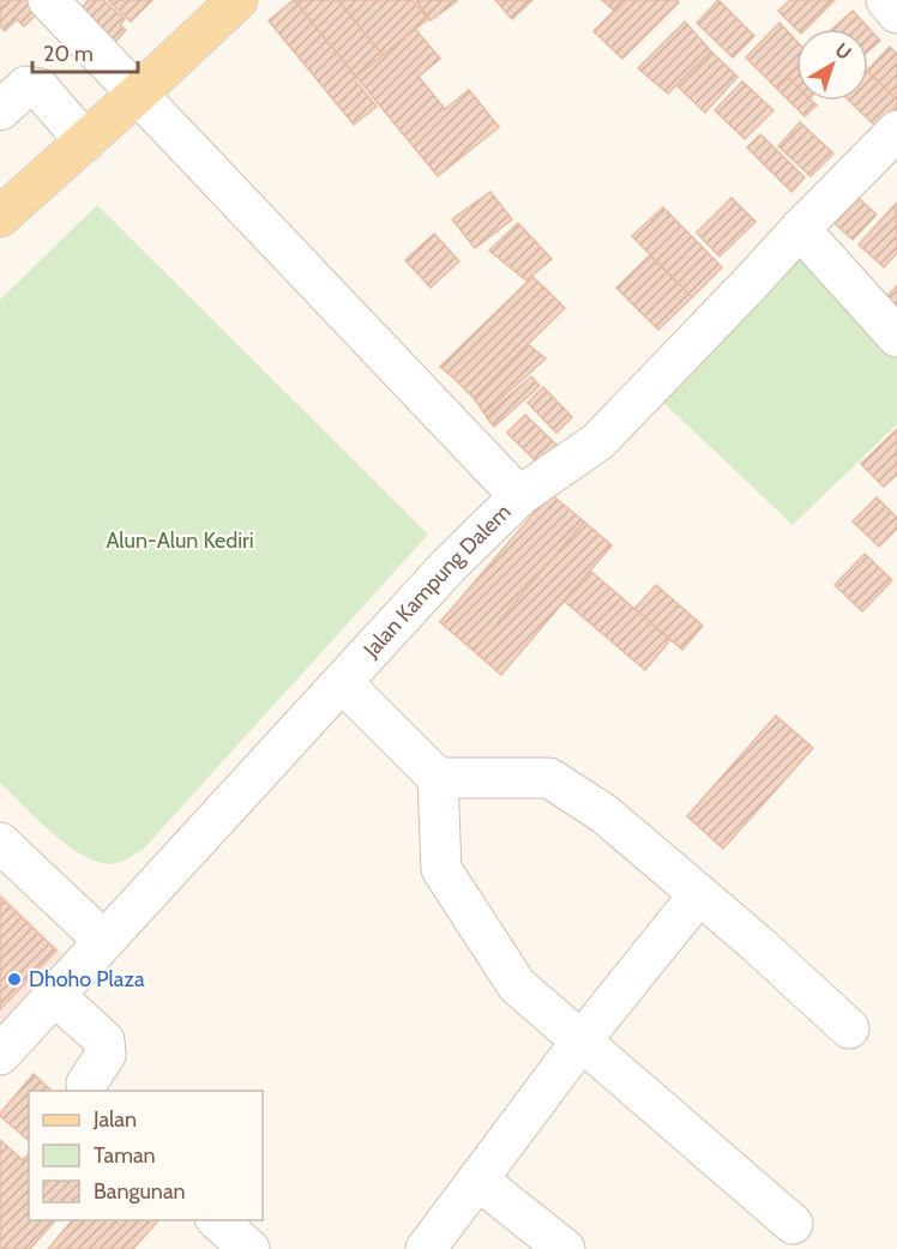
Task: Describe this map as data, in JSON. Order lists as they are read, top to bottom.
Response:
{
  "streets": {
    "street": ["Jalan Kampung Dalem"]
  },
  "parks": ["Alun-Alun Kediri"],
  "places": ["Dhoho Plaza"],
  "legend": ["Jalan", "Taman", "Bangunan"],
  "scale_bar": "20 m",
  "north": "top right"
}
